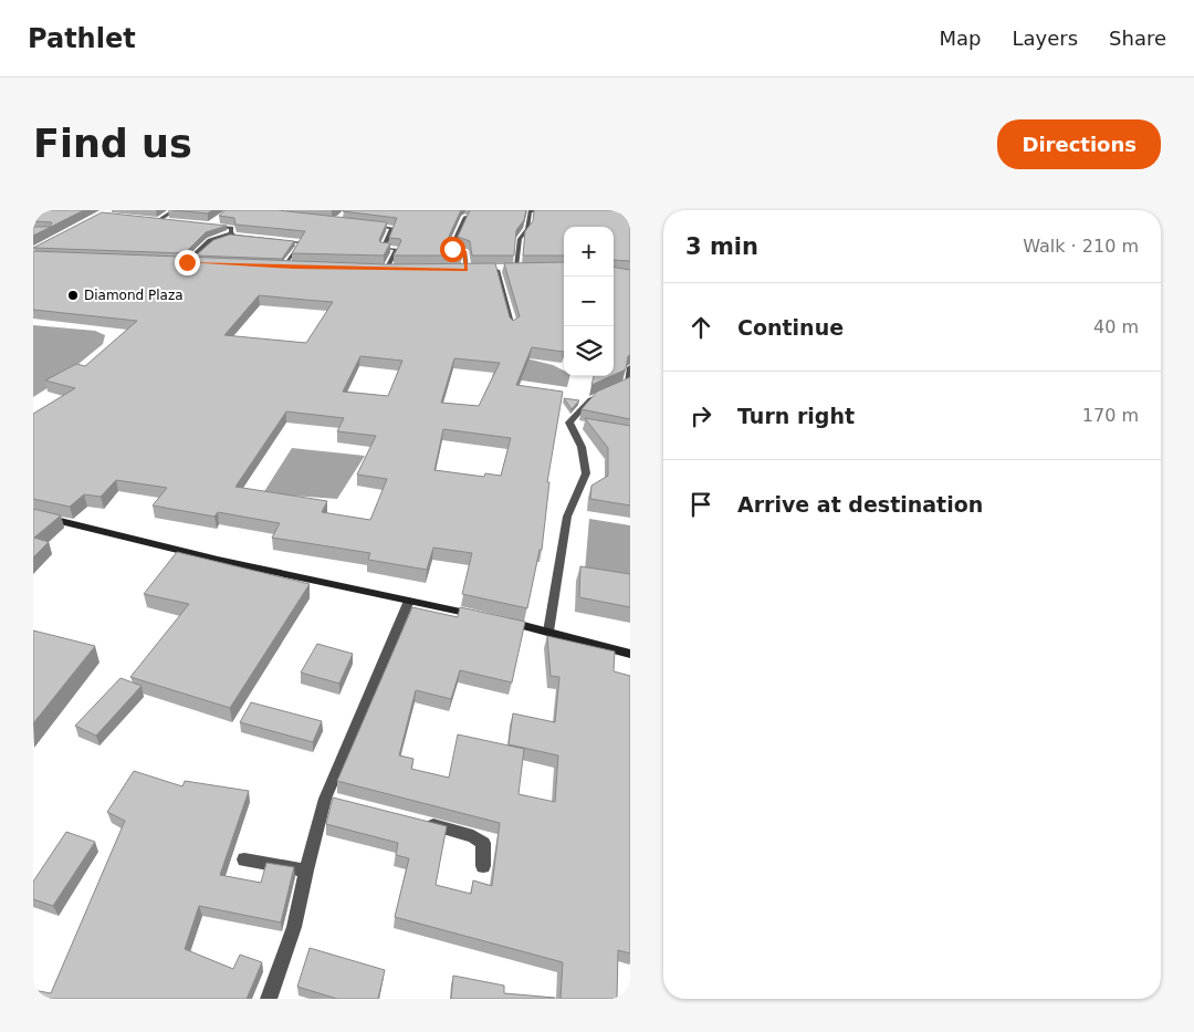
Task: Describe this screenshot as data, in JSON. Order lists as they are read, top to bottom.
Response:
{
  "places": ["Diamond Plaza"],
  "page": {
    "header": "Pathlet",
    "nav": ["Map", "Layers", "Share"],
    "buttons": "Directions",
    "title": "Find us",
    "heading": ["3 min", "Walk · 210 m"],
    "map_buttons": ["+", "−"],
    "list": [
      ["Continue", "40 m"],
      ["Turn right", "170 m"],
      "Arrive at destination"
    ]
  }
}
